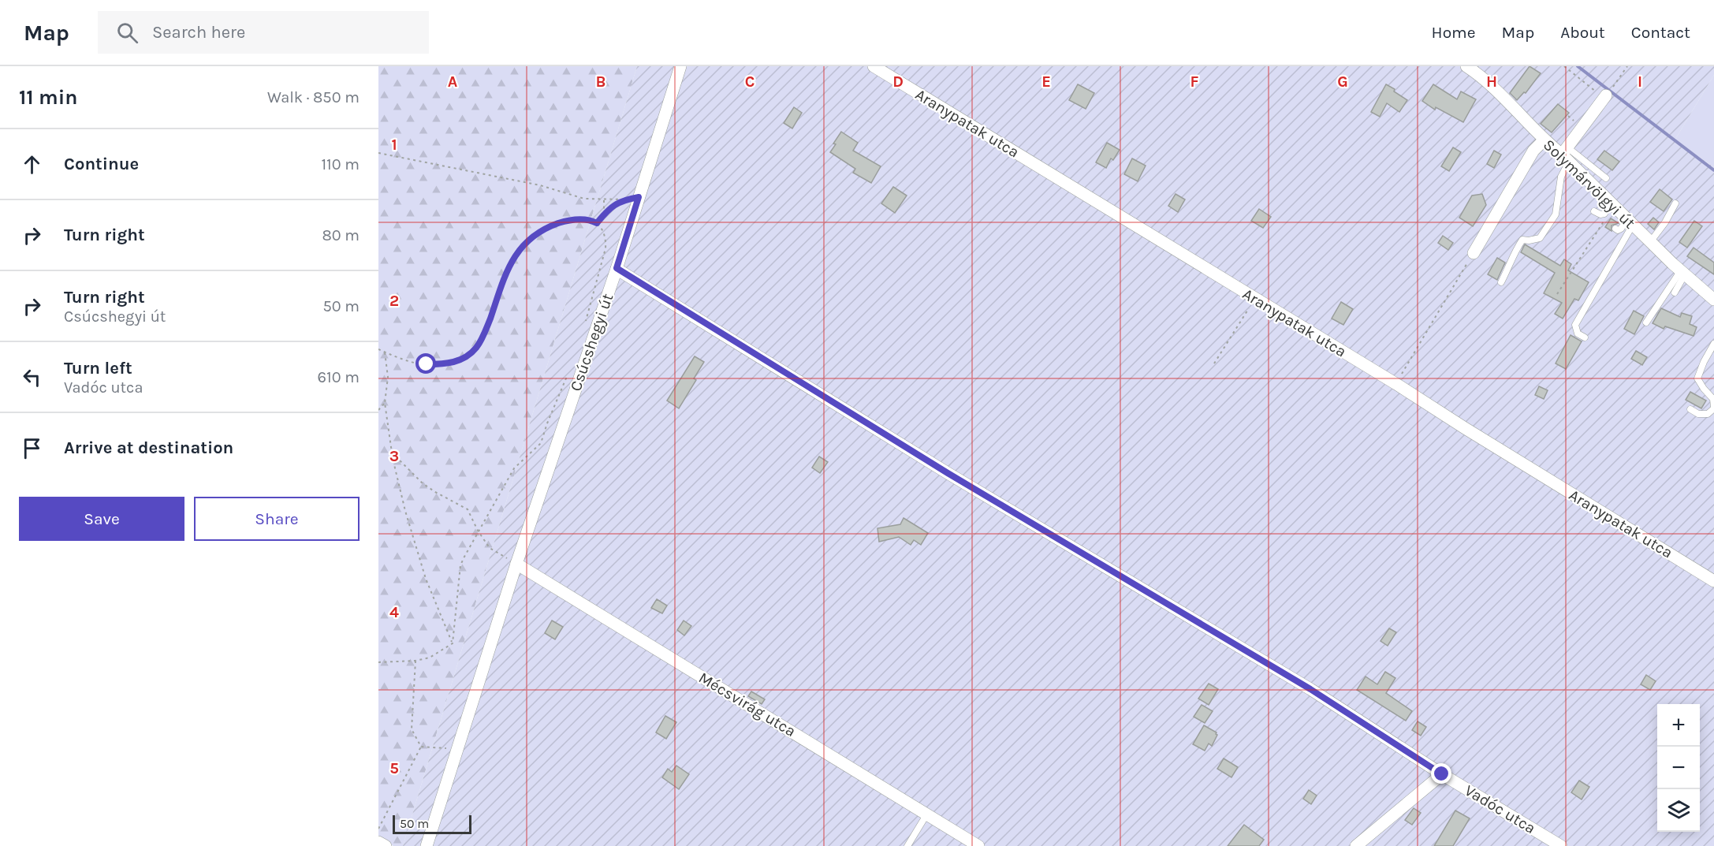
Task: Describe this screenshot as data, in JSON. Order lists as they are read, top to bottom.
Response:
{
  "streets": {
    "street": [
      "Aranypatak utca",
      "Solymárvölgyi út",
      "Csúcshegyi út",
      "Mécsvirág utca",
      "Vadóc utca"
    ]
  },
  "crossings": [
    ["Csúcshegyi út", "Mécsvirág utca"],
    ["Csúcshegyi út", "Vadóc utca"]
  ],
  "scale_bar": "50 m",
  "page": {
    "header": "Map",
    "search": "Search here",
    "nav": [
      "Home",
      "Map",
      "About",
      "Contact"
    ],
    "heading": ["11 min", "Walk · 850 m"],
    "list": [
      ["Continue", "110 m"],
      ["Turn right", "80 m"],
      ["Turn right", "Csúcshegyi út", "50 m"],
      ["Turn left", "Vadóc utca", "610 m"],
      "Arrive at destination"
    ],
    "buttons": ["Save", "Share"],
    "map_buttons": ["+", "−"],
    "scale": "50 m"
  },
  "grid": {
    "columns": [
      "A",
      "B",
      "C",
      "D",
      "E",
      "F",
      "G",
      "H",
      "I"
    ],
    "rows": [
      "1",
      "2",
      "3",
      "4",
      "5"
    ]
  }
}
